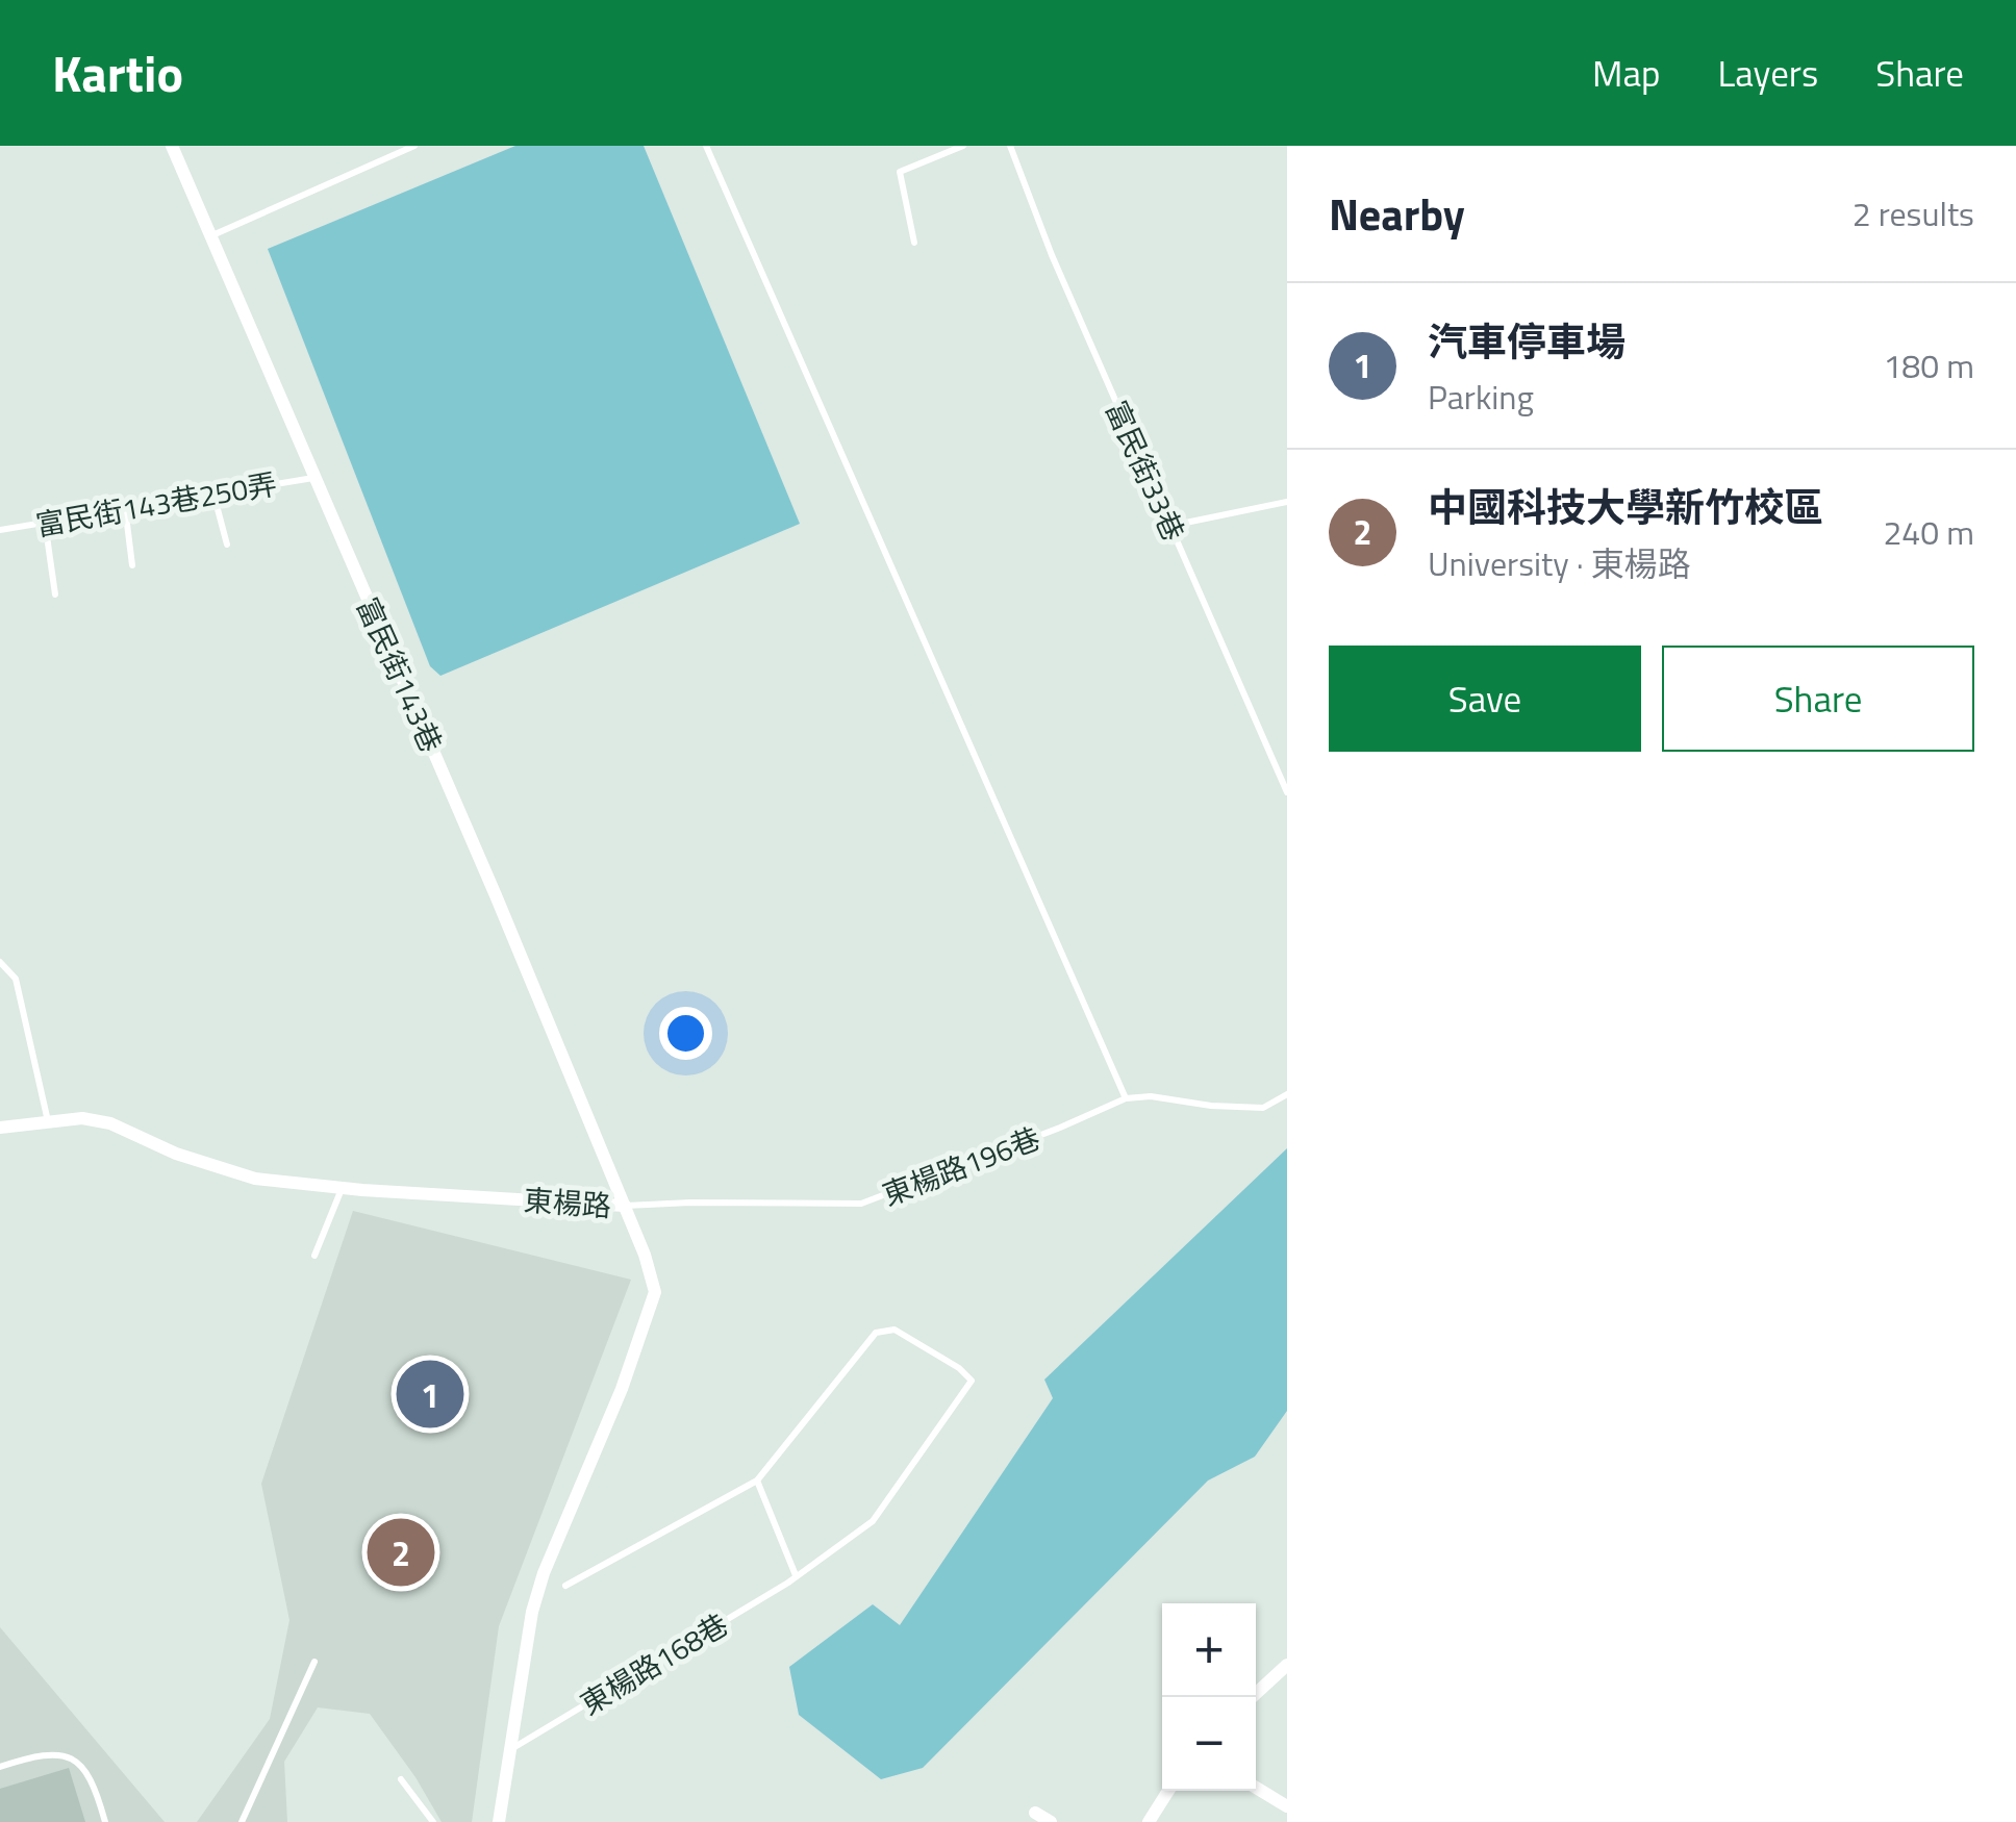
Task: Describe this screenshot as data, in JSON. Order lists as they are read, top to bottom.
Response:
{
  "streets": {
    "street": ["富民街143巷", "東楊路"],
    "lane": [
      "富民街33巷",
      "富民街143巷250弄",
      "東楊路196巷",
      "東楊路168巷"
    ]
  },
  "crossings": [
    ["富民街143巷250弄", "富民街143巷"],
    ["富民街143巷", "東楊路196巷"],
    ["富民街143巷", "東楊路"],
    ["東楊路196巷", "東楊路"],
    ["東楊路", "東楊路168巷"]
  ],
  "page": {
    "header": "Kartio",
    "nav": ["Map", "Layers", "Share"],
    "heading": ["Nearby", "2 results"],
    "list": [
      {
        "mark": "1",
        "name": "汽車停車場",
        "note": "Parking",
        "value": "180 m"
      },
      {
        "mark": "2",
        "name": "中國科技大學新竹校區",
        "note": "University · 東楊路",
        "value": "240 m"
      }
    ],
    "buttons": ["Save", "Share"],
    "pins": ["1", "2"],
    "map_buttons": ["+", "−"]
  }
}
